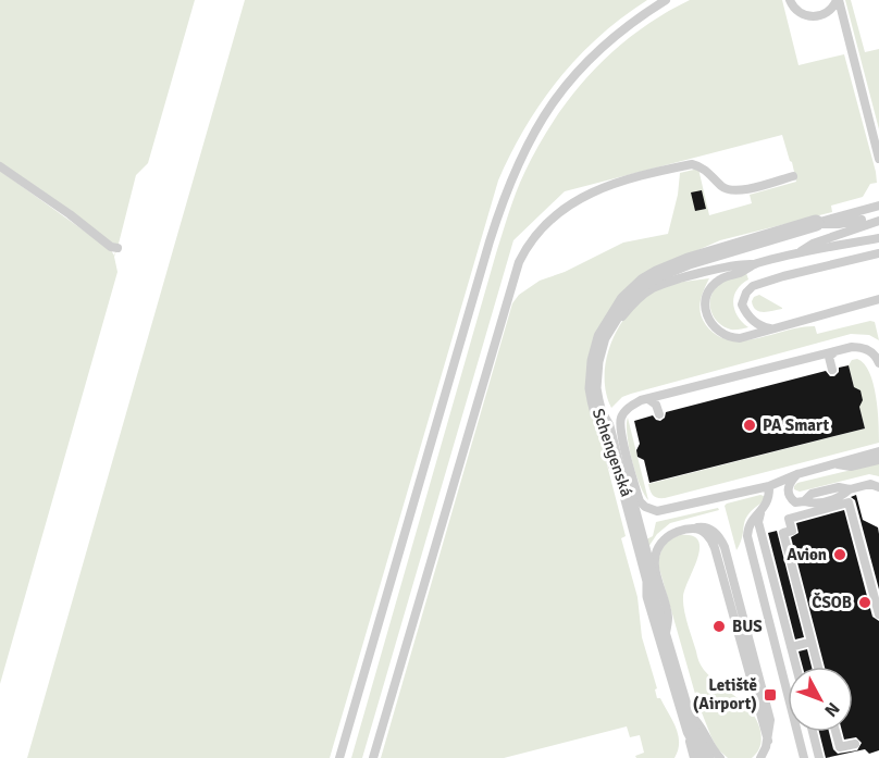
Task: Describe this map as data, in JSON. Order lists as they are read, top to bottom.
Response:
{
  "streets": {
    "street": ["Schengenská"]
  },
  "places": {
    "other": [
      "PA Smart",
      "Avion",
      "ČSOB",
      "BUS"
    ],
    "transit": ["Letiště (Airport)"]
  },
  "north": "bottom right"
}
